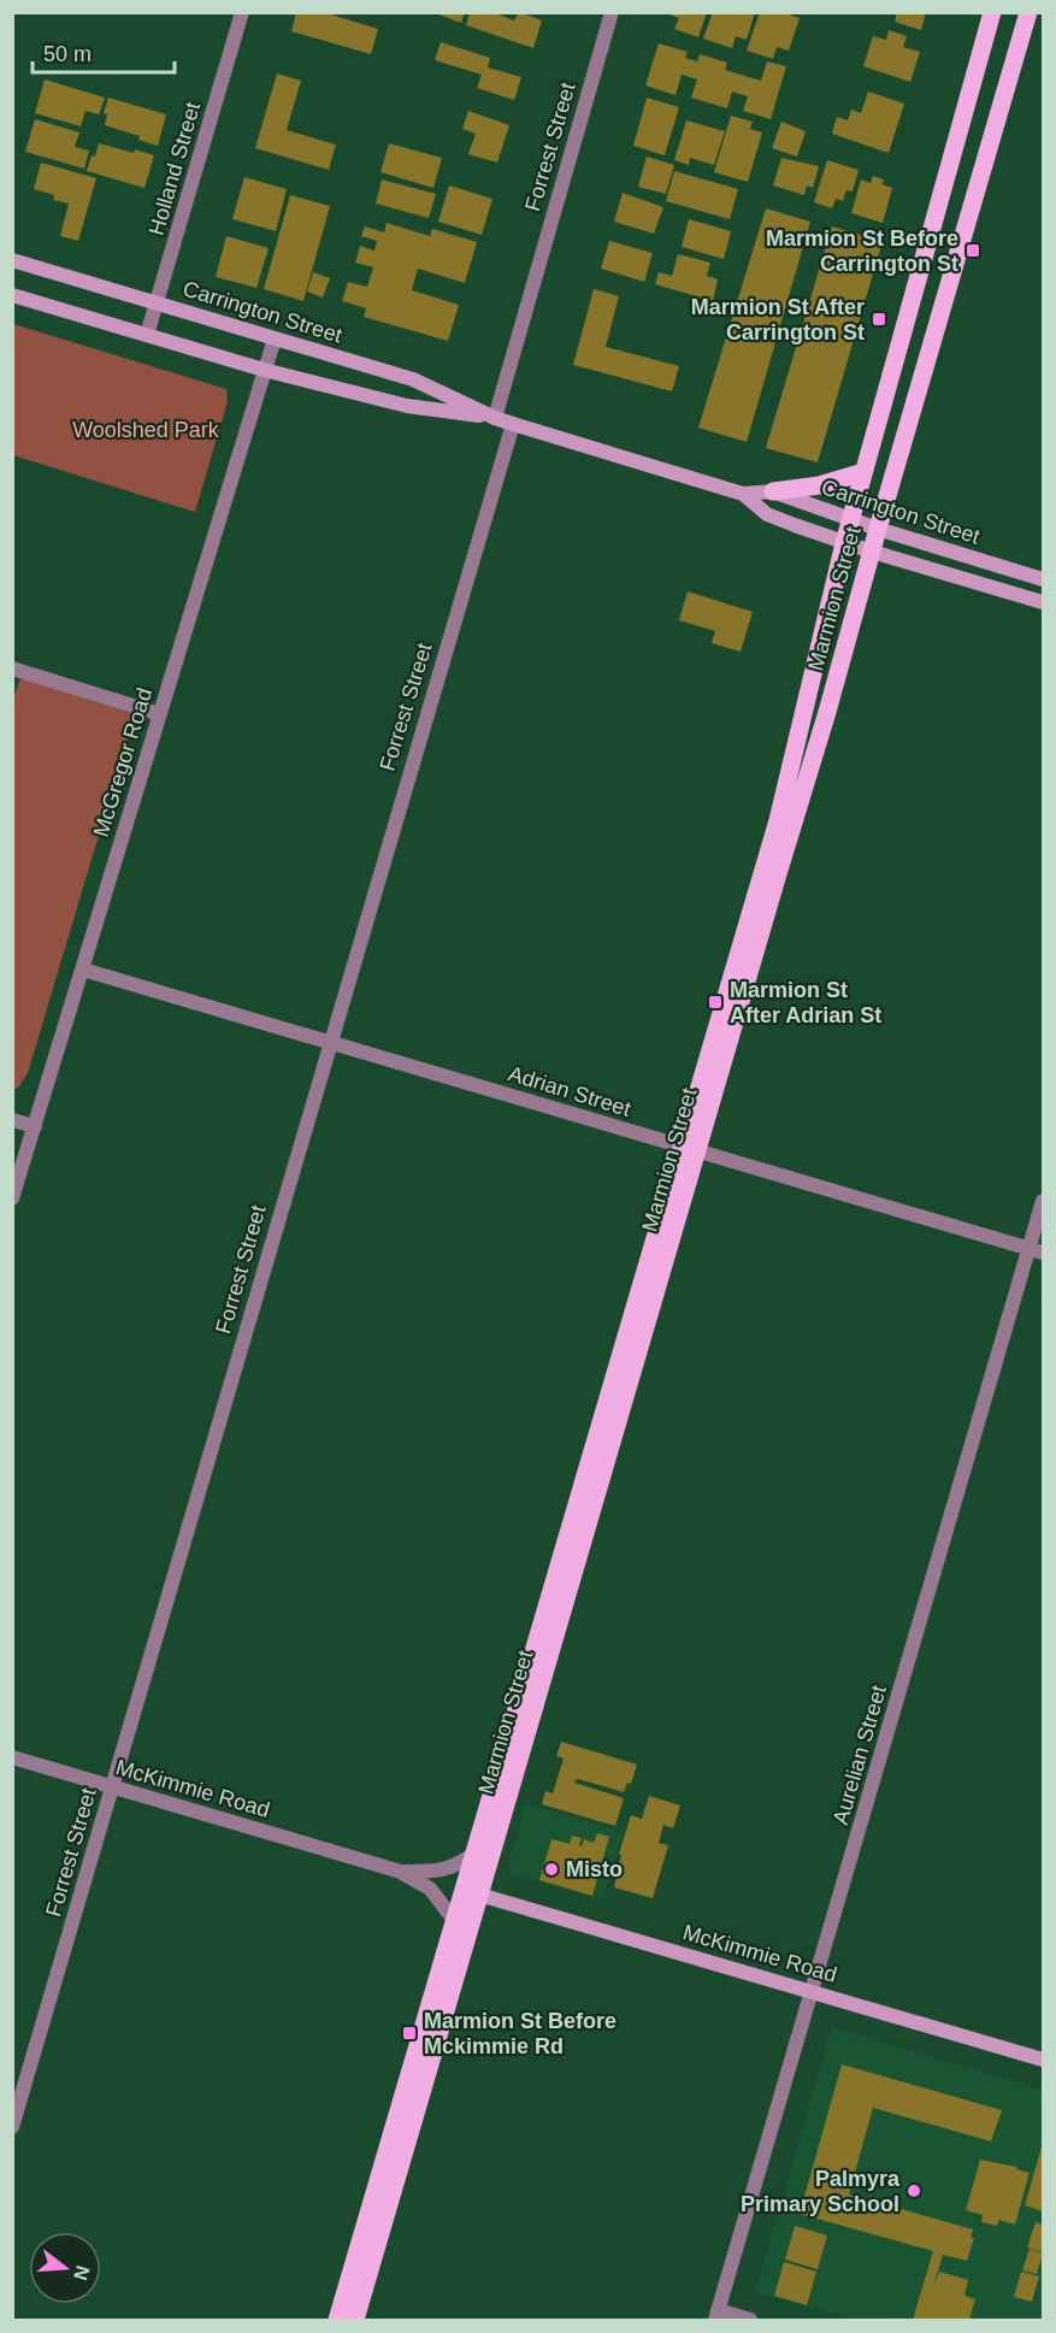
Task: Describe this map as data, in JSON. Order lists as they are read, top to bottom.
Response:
{
  "streets": {
    "main road": ["Carrington Street", "Marmion Street", "McKimmie Road"],
    "street": [
      "Forrest Street",
      "Holland Street",
      "McGregor Road",
      "Adrian Street",
      "Aurelian Street"
    ]
  },
  "crossings": [
    ["Forrest Street", "Carrington Street"],
    ["Forrest Street", "Adrian Street"],
    ["Forrest Street", "McKimmie Road"],
    ["Holland Street", "Carrington Street"],
    ["Carrington Street", "Marmion Street"],
    ["Carrington Street", "McGregor Road"],
    ["Marmion Street", "Adrian Street"],
    ["Marmion Street", "McKimmie Road"],
    ["McGregor Road", "Adrian Street"],
    ["Adrian Street", "Aurelian Street"],
    ["Aurelian Street", "McKimmie Road"]
  ],
  "parks": ["Woolshed Park"],
  "places": {
    "transit": [
      "Marmion St Before Carrington St",
      "Marmion St After Carrington St",
      "Marmion St After Adrian St",
      "Marmion St Before Mckimmie Rd"
    ],
    "other": ["Misto", "Palmyra Primary School"]
  },
  "scale_bar": "50 m",
  "north": "right"
}
